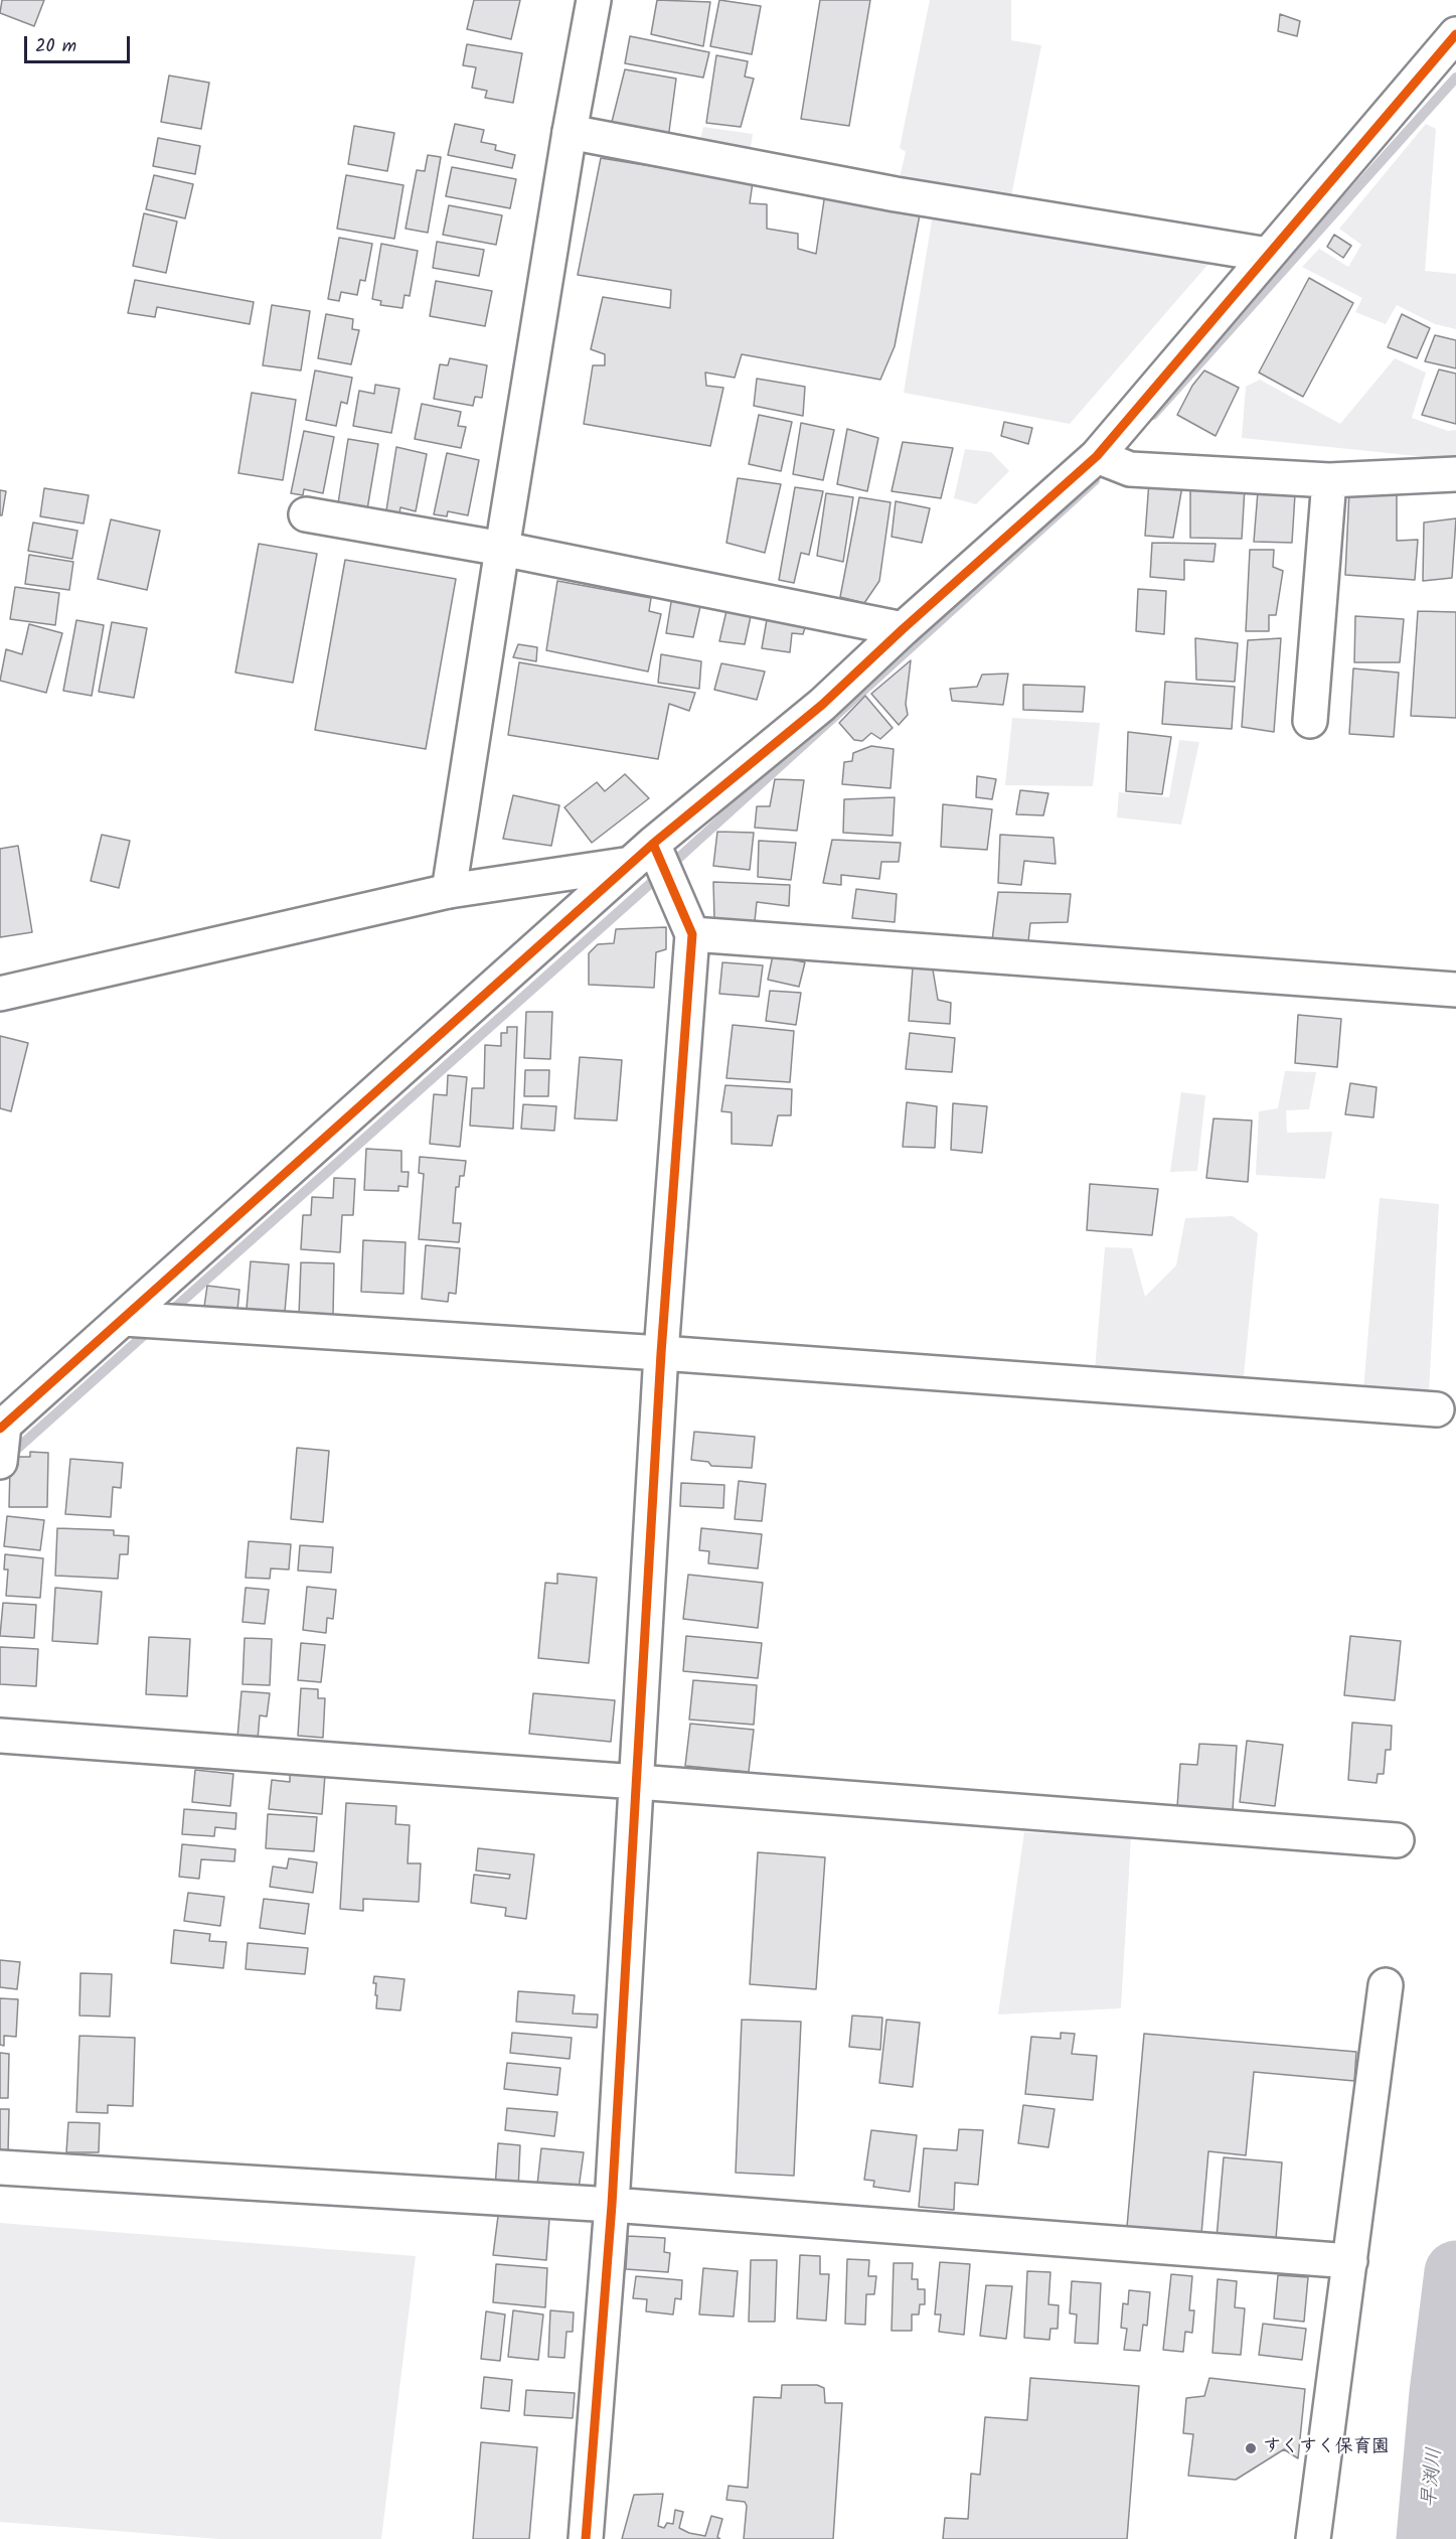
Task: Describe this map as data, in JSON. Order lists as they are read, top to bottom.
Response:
{
  "water": ["早渕川"],
  "places": ["すくすく保育園"],
  "scale_bar": "20 m"
}
